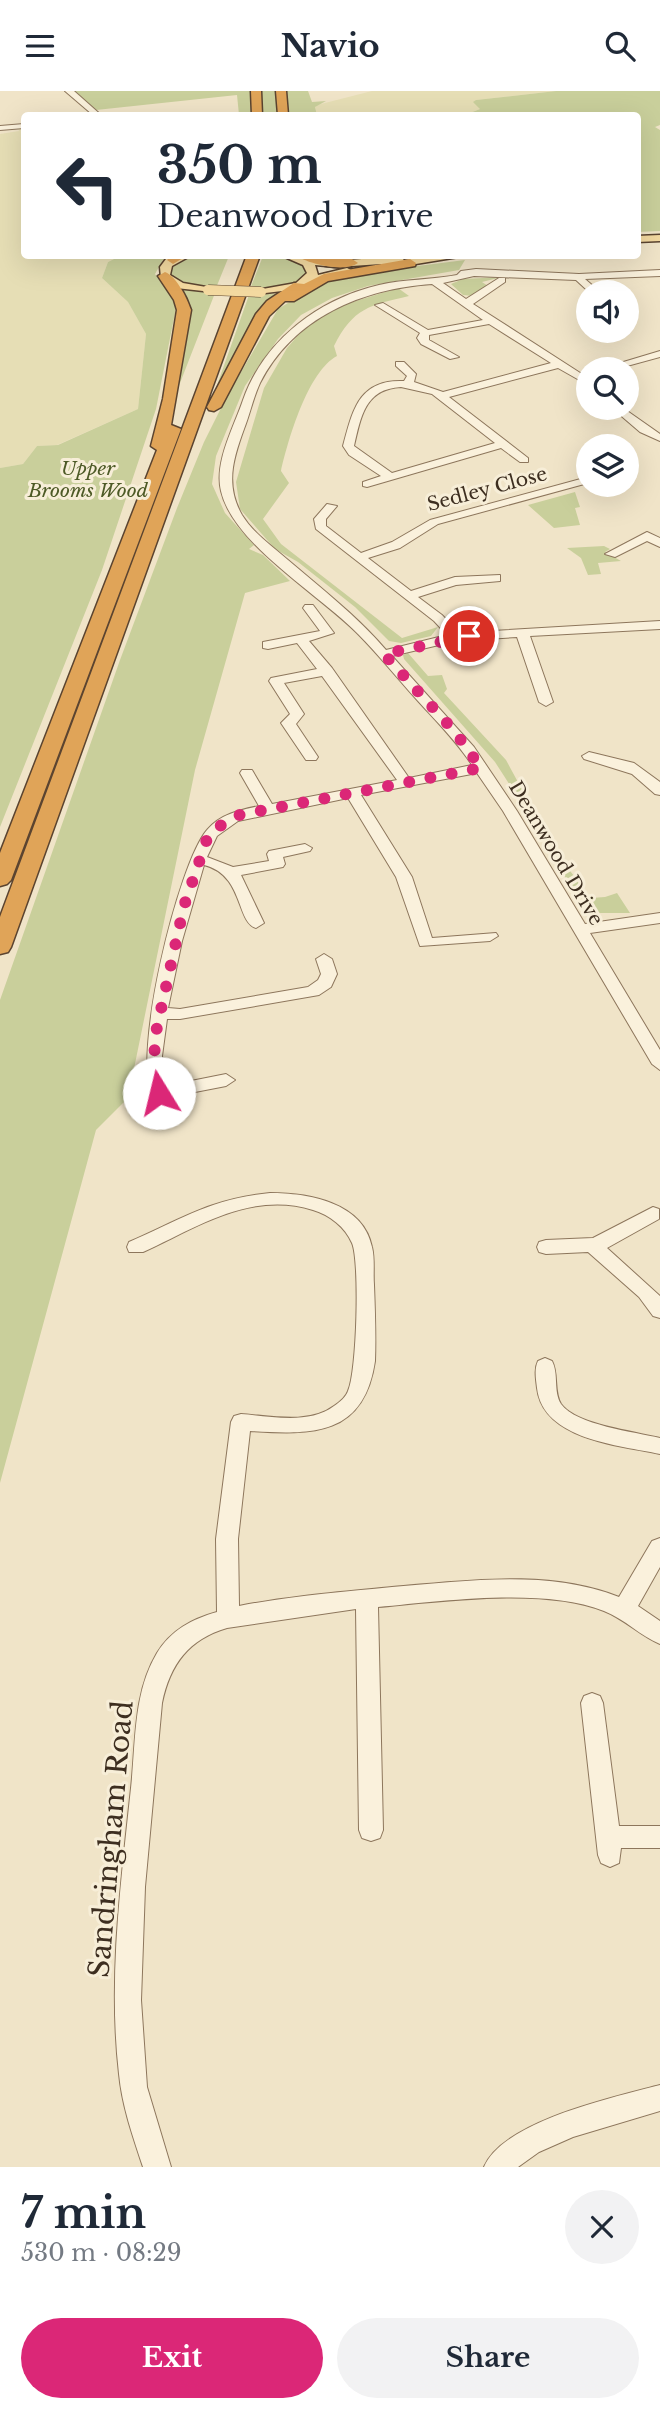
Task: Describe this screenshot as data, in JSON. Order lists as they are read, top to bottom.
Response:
{
  "streets": {
    "street": ["Sedley Close", "Deanwood Drive", "Sandringham Road"]
  },
  "parks": ["Upper Brooms Wood"],
  "page": {
    "header": "Navio",
    "turn": ["350 m", "Deanwood Drive"],
    "heading": ["7 min", "530 m · 08:29"],
    "buttons": ["Exit", "Share"]
  }
}
